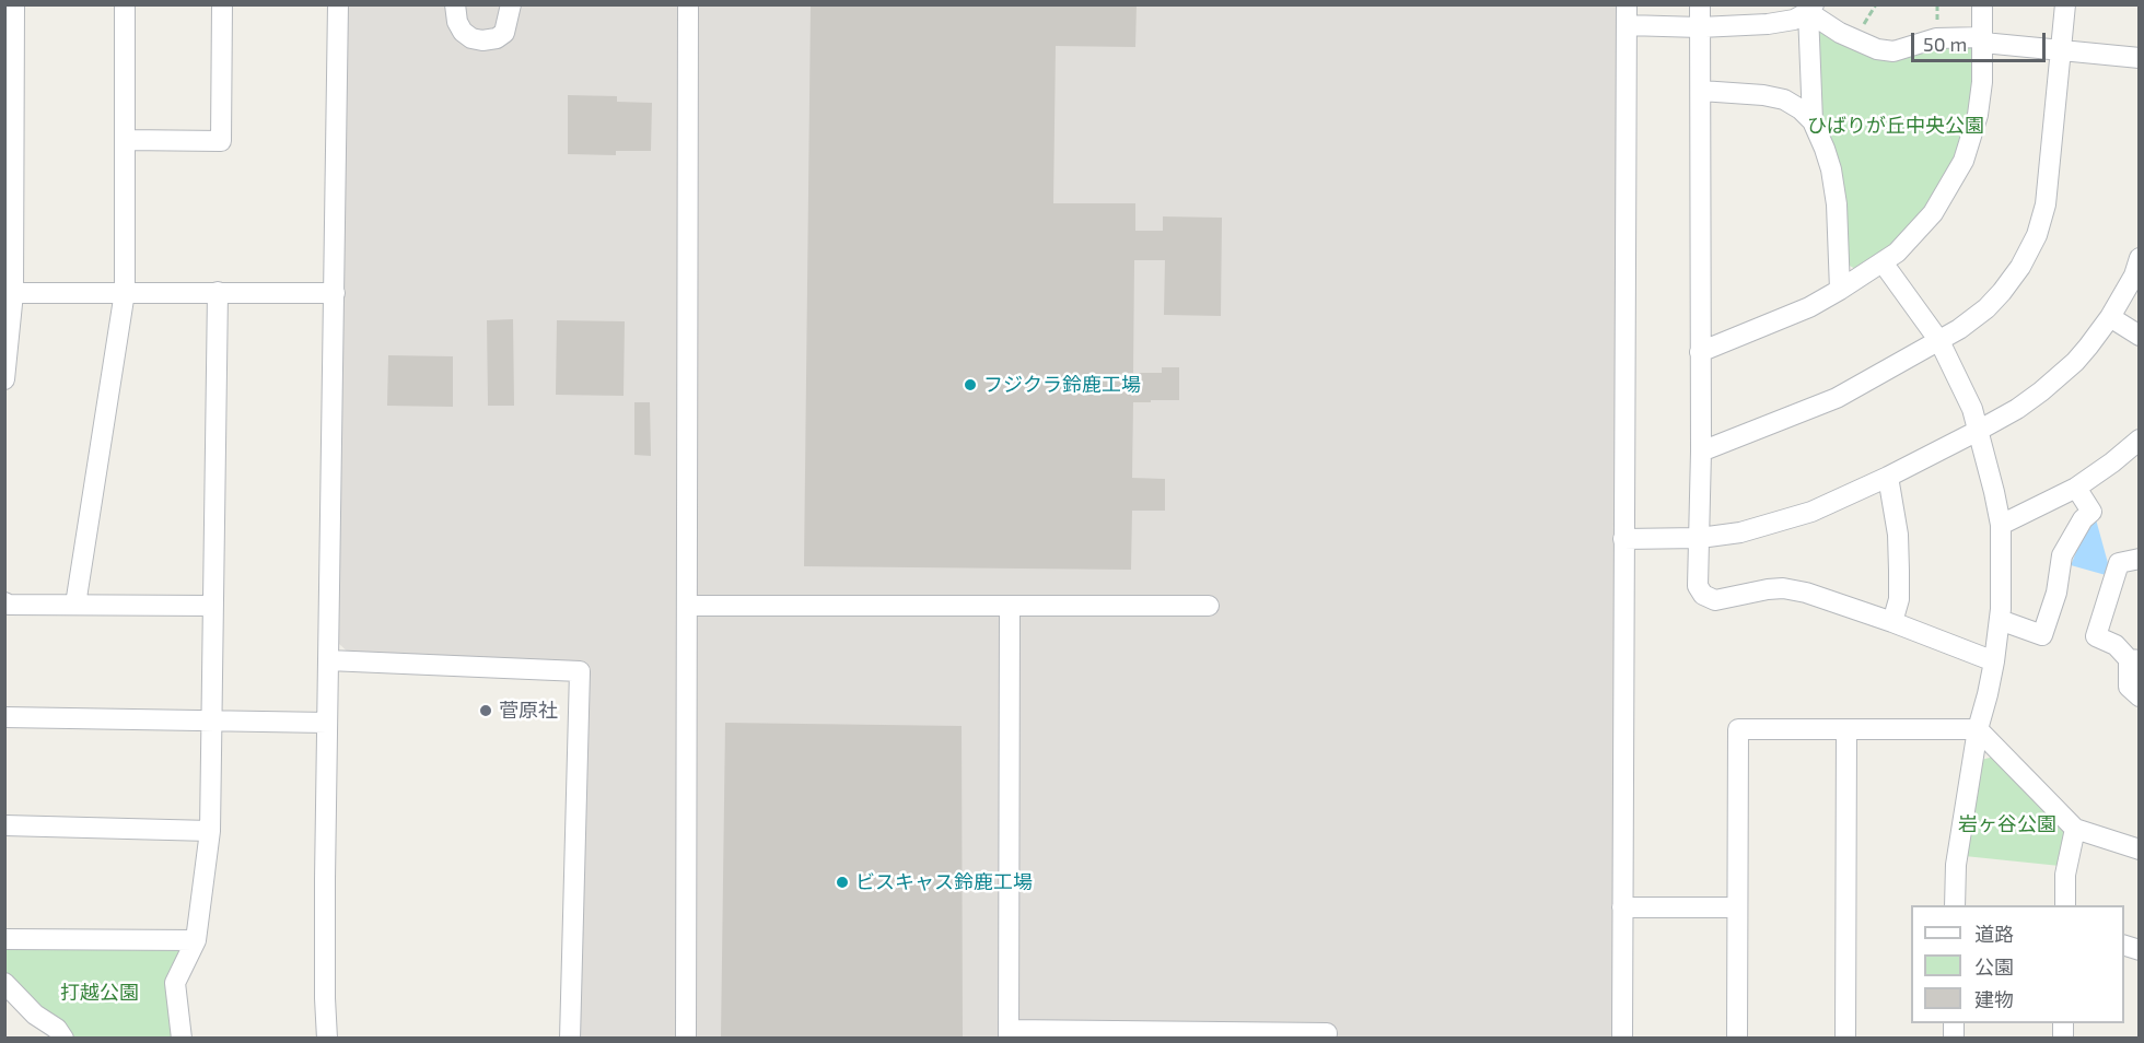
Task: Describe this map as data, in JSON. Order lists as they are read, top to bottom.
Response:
{
  "parks": ["ひばりが丘中央公園", "岩ヶ谷公園", "打越公園"],
  "places": ["フジクラ鈴鹿工場", "菅原社", "ビスキャス鈴鹿工場"],
  "legend": ["道路", "公園", "建物"],
  "scale_bar": "50 m"
}
